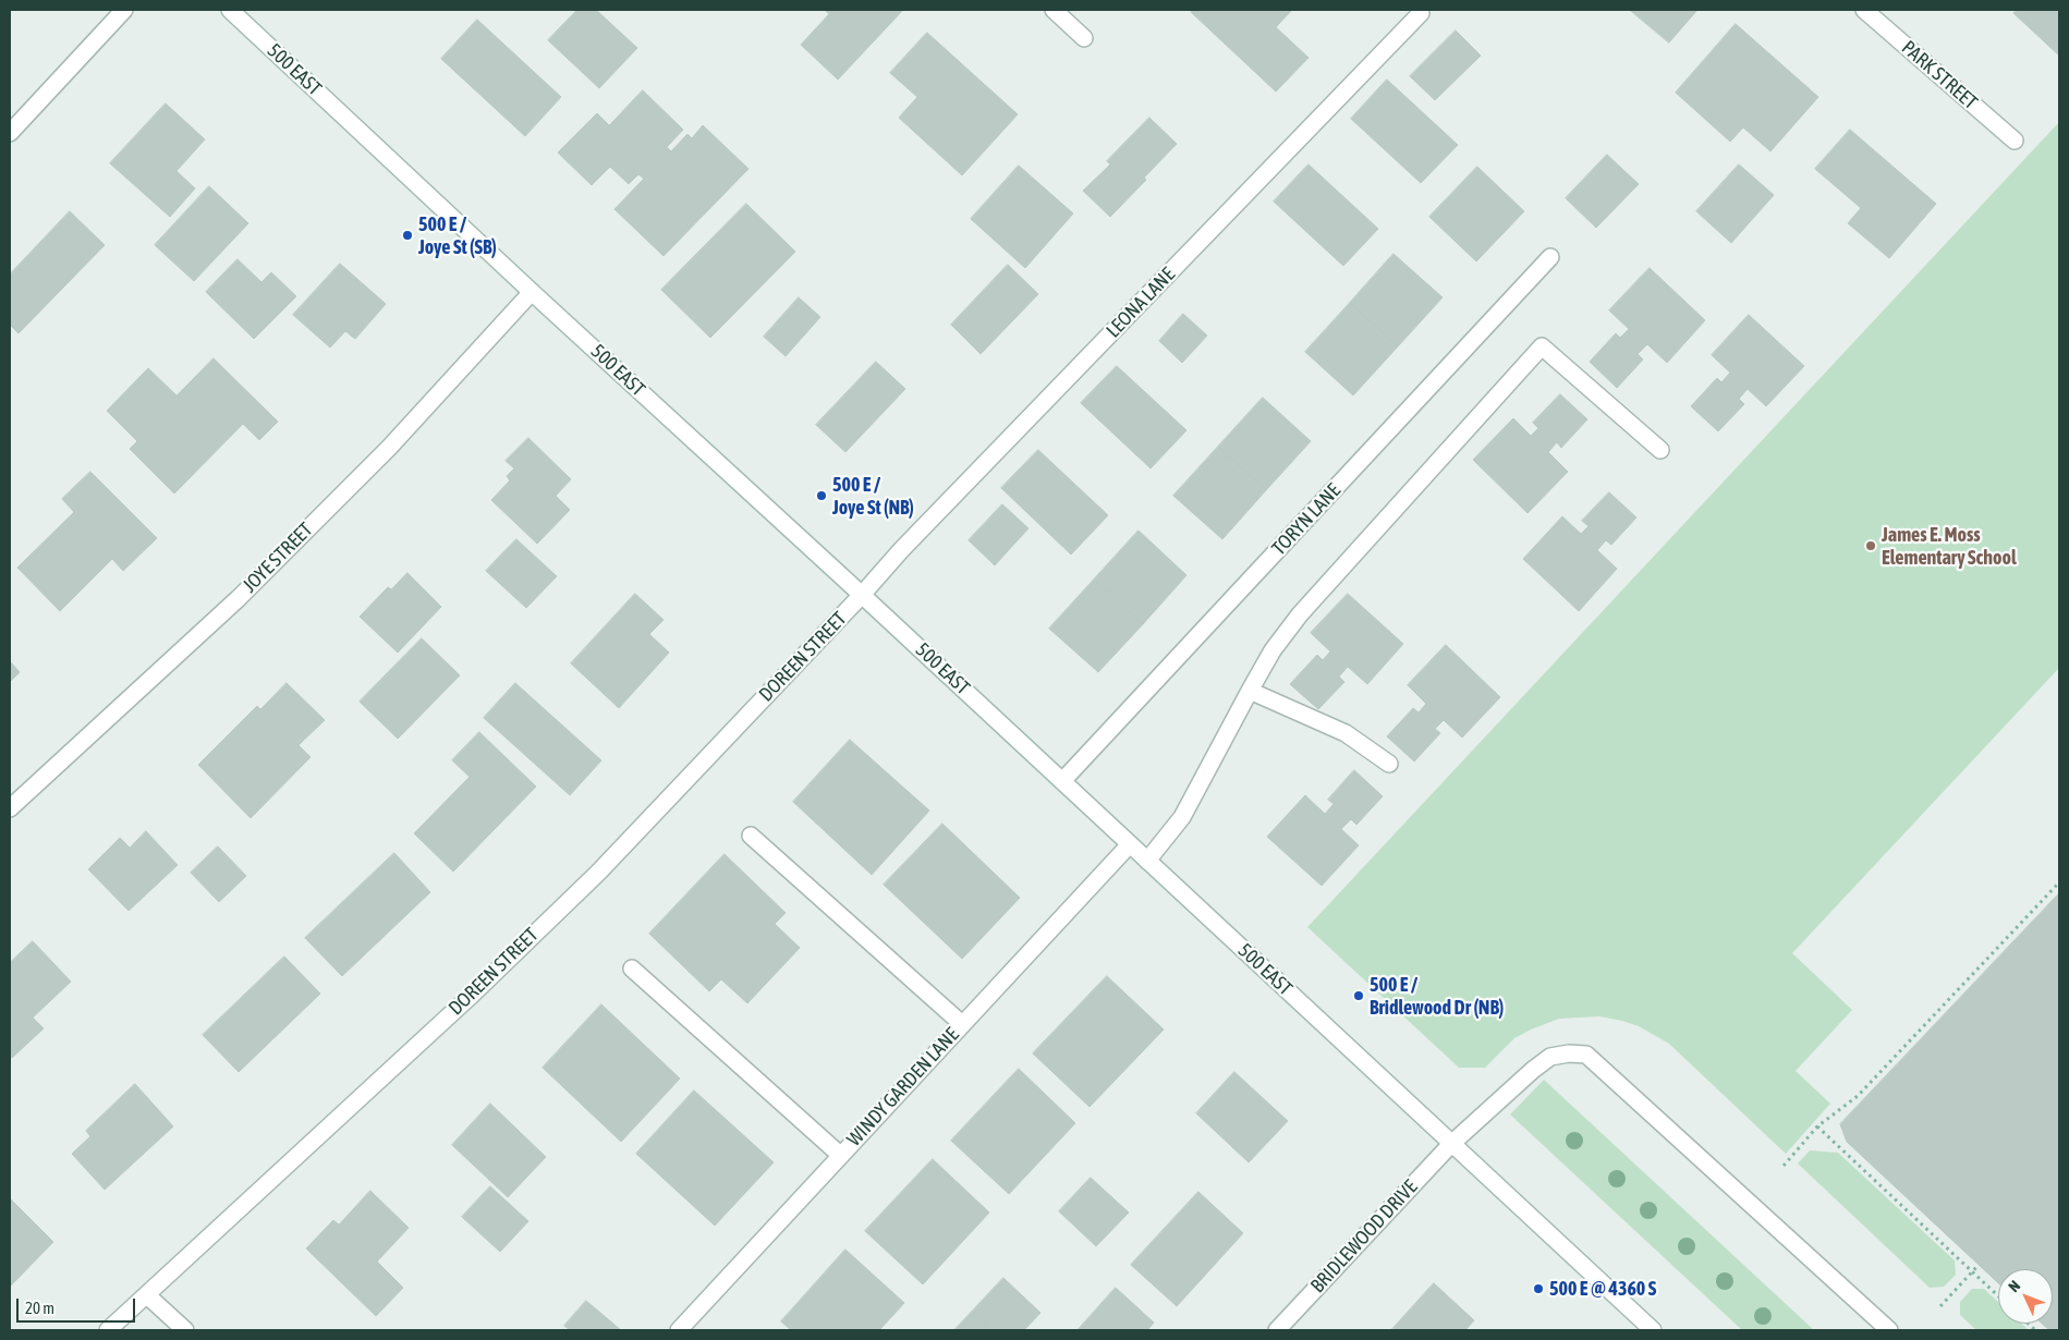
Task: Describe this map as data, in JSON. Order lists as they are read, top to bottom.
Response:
{
  "streets": {
    "street": [
      "500 EAST",
      "PARK STREET",
      "LEONA LANE",
      "TORYN LANE",
      "JOYE STREET",
      "DOREEN STREET",
      "WINDY GARDEN LANE",
      "BRIDLEWOOD DRIVE"
    ]
  },
  "crossings": [
    ["500 EAST", "LEONA LANE"],
    ["500 EAST", "TORYN LANE"],
    ["500 EAST", "JOYE STREET"],
    ["500 EAST", "DOREEN STREET"],
    ["500 EAST", "WINDY GARDEN LANE"],
    ["500 EAST", "BRIDLEWOOD DRIVE"],
    ["LEONA LANE", "DOREEN STREET"]
  ],
  "places": [
    "500 E / Joye St (SB)",
    "500 E / Joye St (NB)",
    "James E. Moss Elementary School",
    "500 E / Bridlewood Dr (NB)",
    "500 E @ 4360 S"
  ],
  "scale_bar": "20 m",
  "north": "top left"
}
